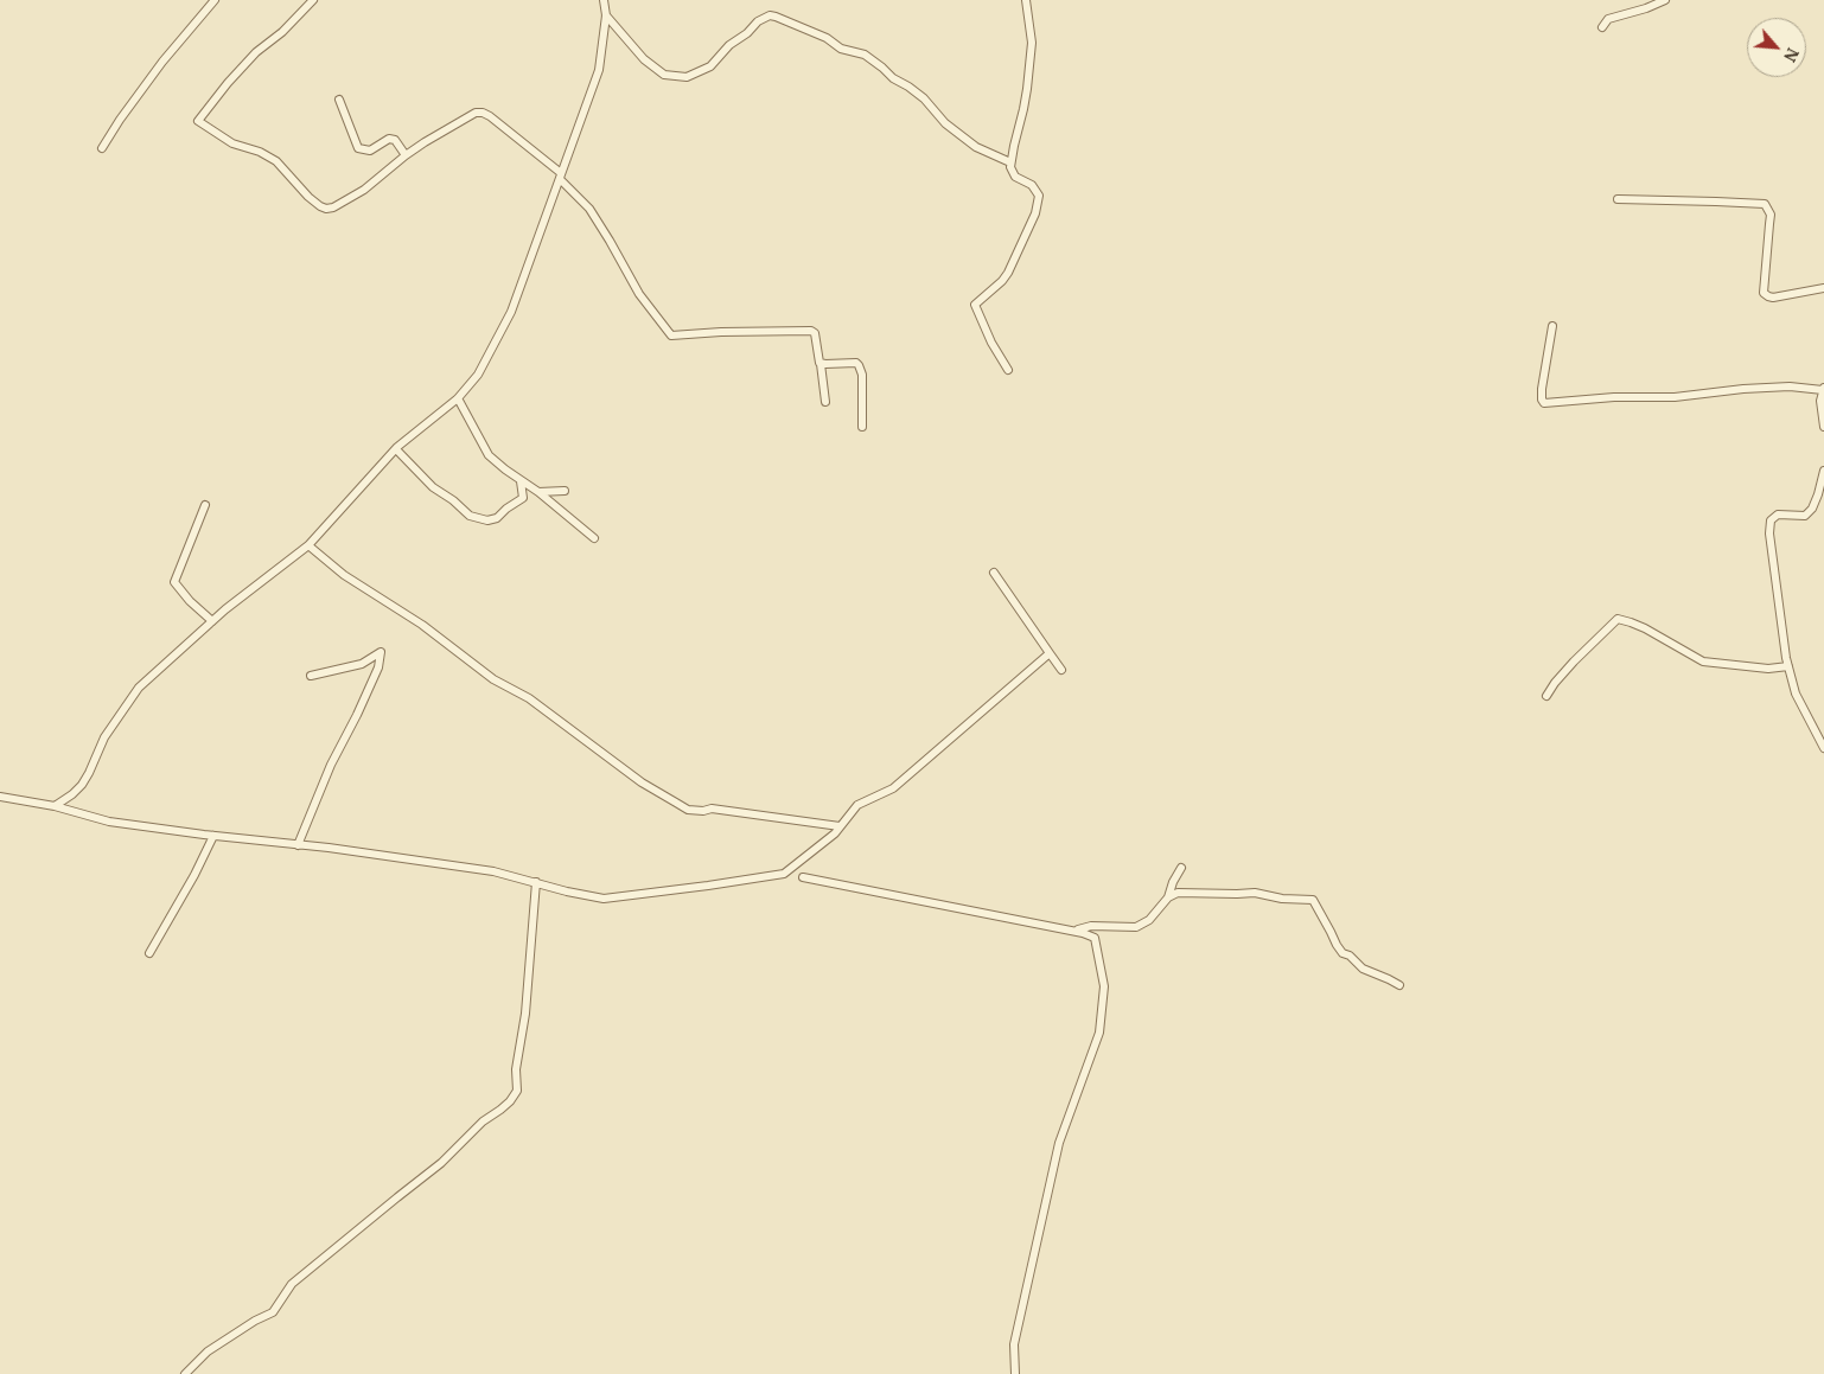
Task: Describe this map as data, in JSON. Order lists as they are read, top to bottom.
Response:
{
  "north": "bottom right"
}
